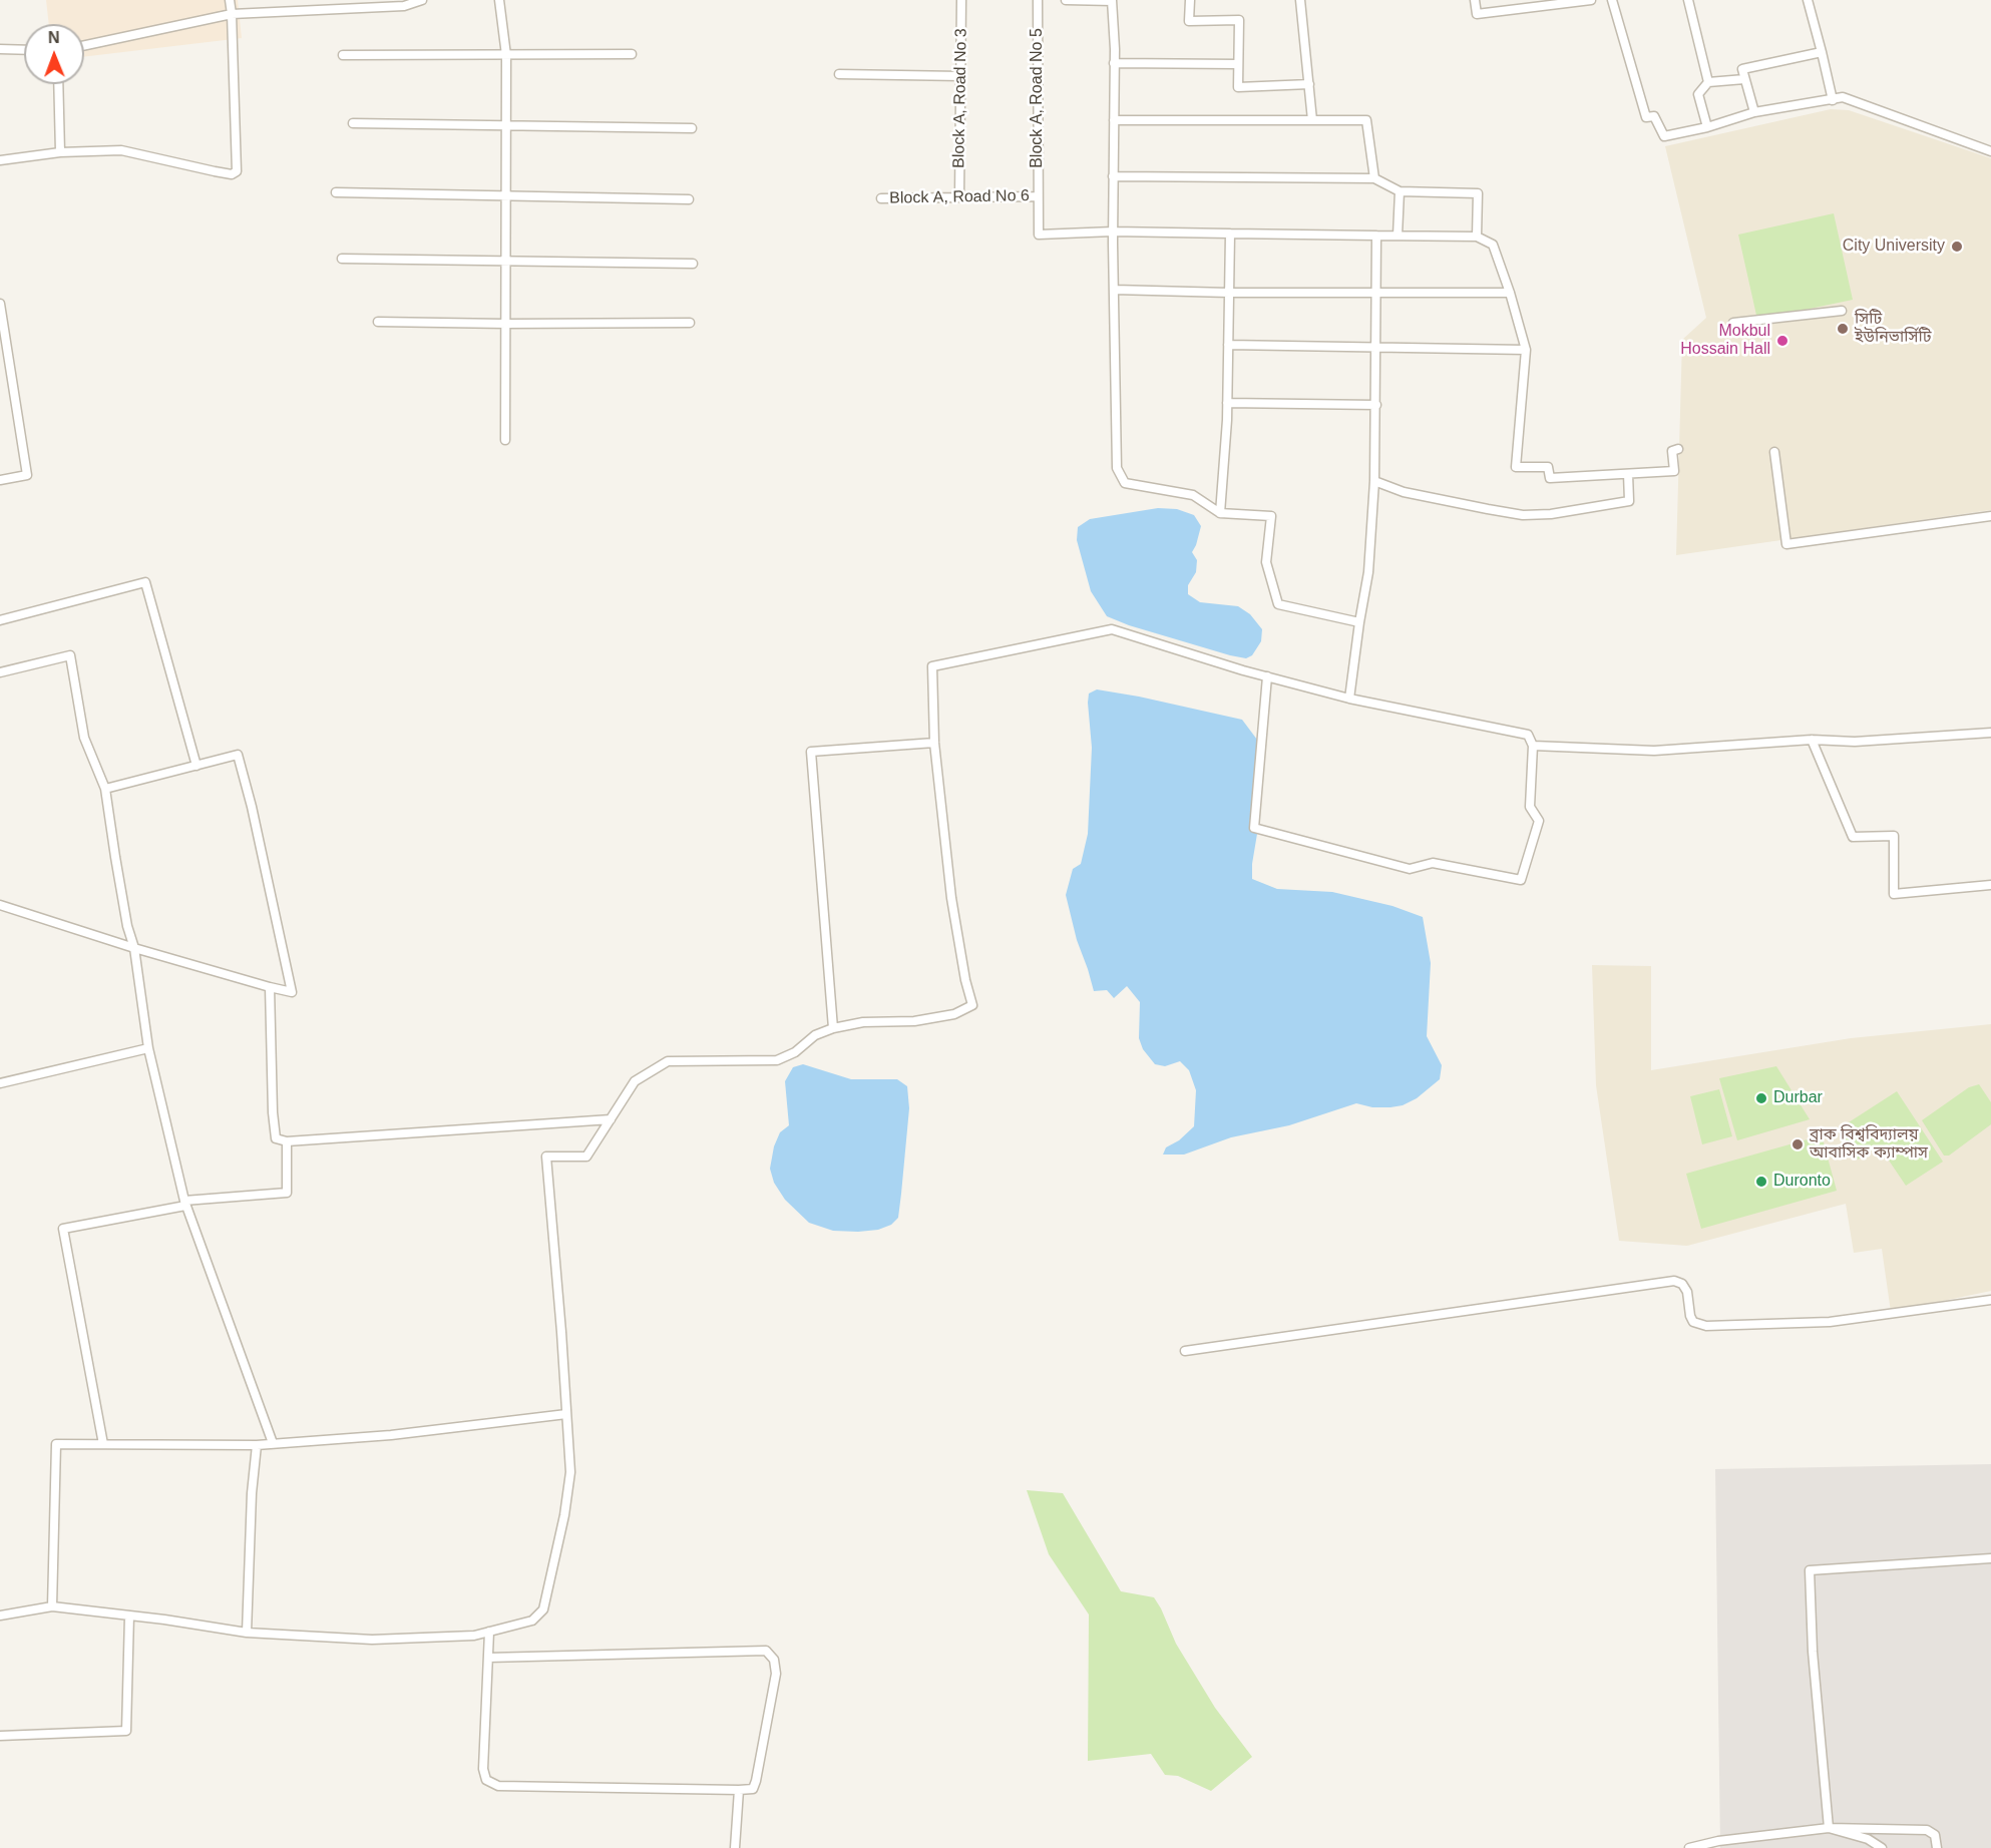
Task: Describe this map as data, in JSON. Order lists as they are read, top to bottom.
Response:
{
  "streets": {
    "street": ["Block A, Road No 3", "Block A, Road No 5", "Block A, Road No 6"]
  },
  "crossings": [
    ["Block A, Road No 3", "Block A, Road No 6"],
    ["Block A, Road No 5", "Block A, Road No 6"]
  ],
  "places": [
    "City University",
    "সিটি ইউনিভার্সিটি",
    "Mokbul Hossain Hall",
    "Durbar",
    "ব্রাক বিশ্ববিদ্যালয় আবাসিক ক্যাম্পাস",
    "Duronto"
  ],
  "north": "top"
}
